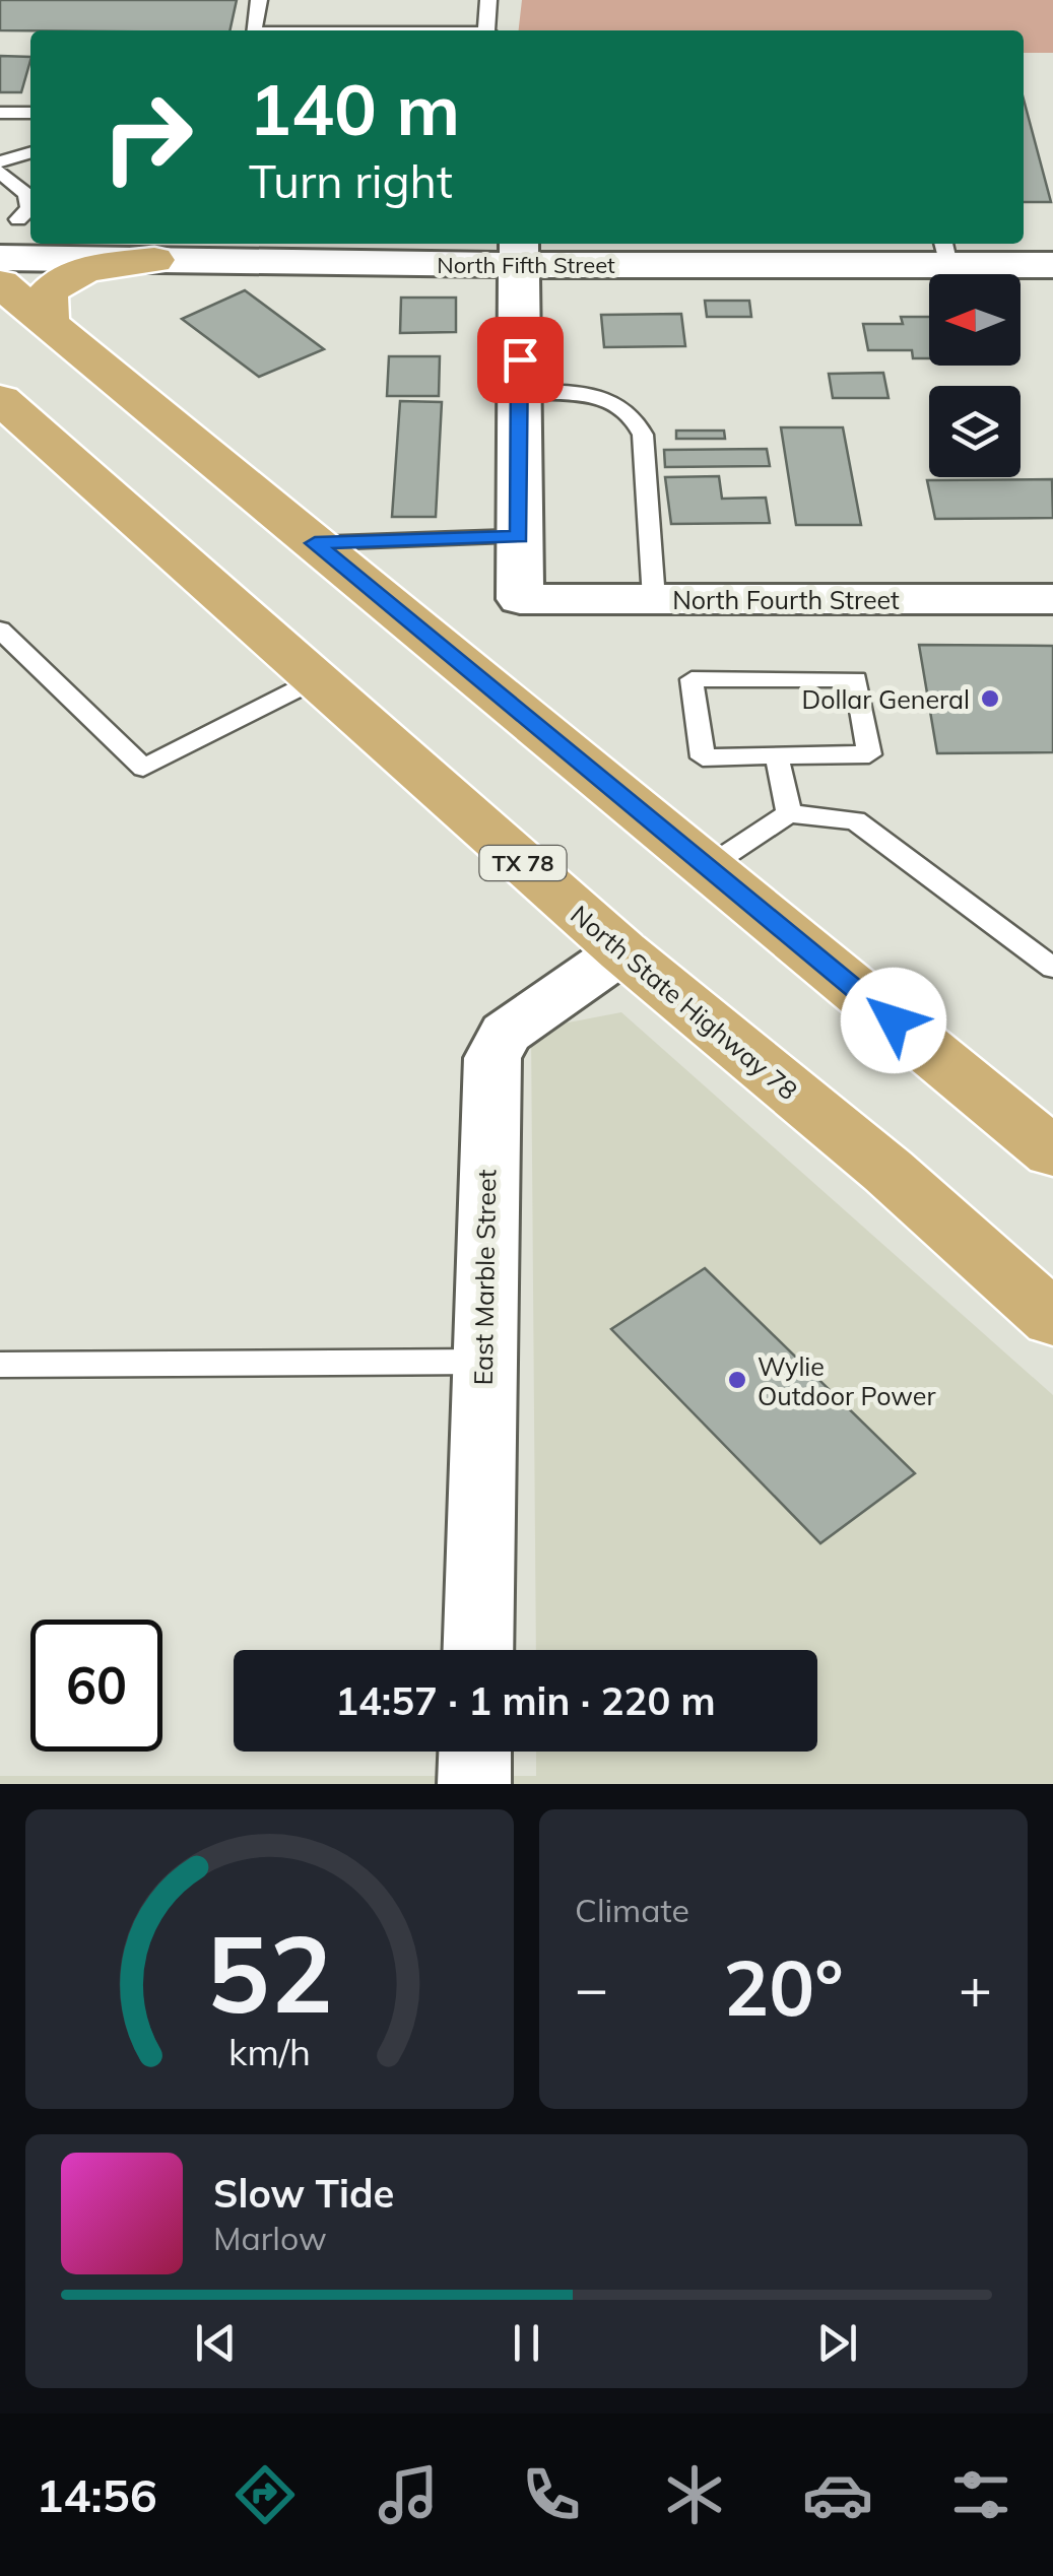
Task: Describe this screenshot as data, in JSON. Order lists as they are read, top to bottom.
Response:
{
  "streets": {
    "main road": ["TX 78", "North State Highway 78"],
    "street": ["North Fifth Street", "North Fourth Street", "East Marble Street"]
  },
  "crossings": [
    ["North State Highway 78", "East Marble Street"]
  ],
  "places": ["Dollar General", "Wylie Outdoor Power"],
  "north": "left",
  "page": {
    "turn": ["140 m", "Turn right"],
    "limit": "60",
    "trip": "14:57 · 1 min · 220 m",
    "tile": "Climate",
    "heat": ["−", "20°", "+"],
    "song": ["Slow Tide", "Marlow"],
    "tabs": "14:56",
    "gauge": ["52", "km/h"]
  }
}
